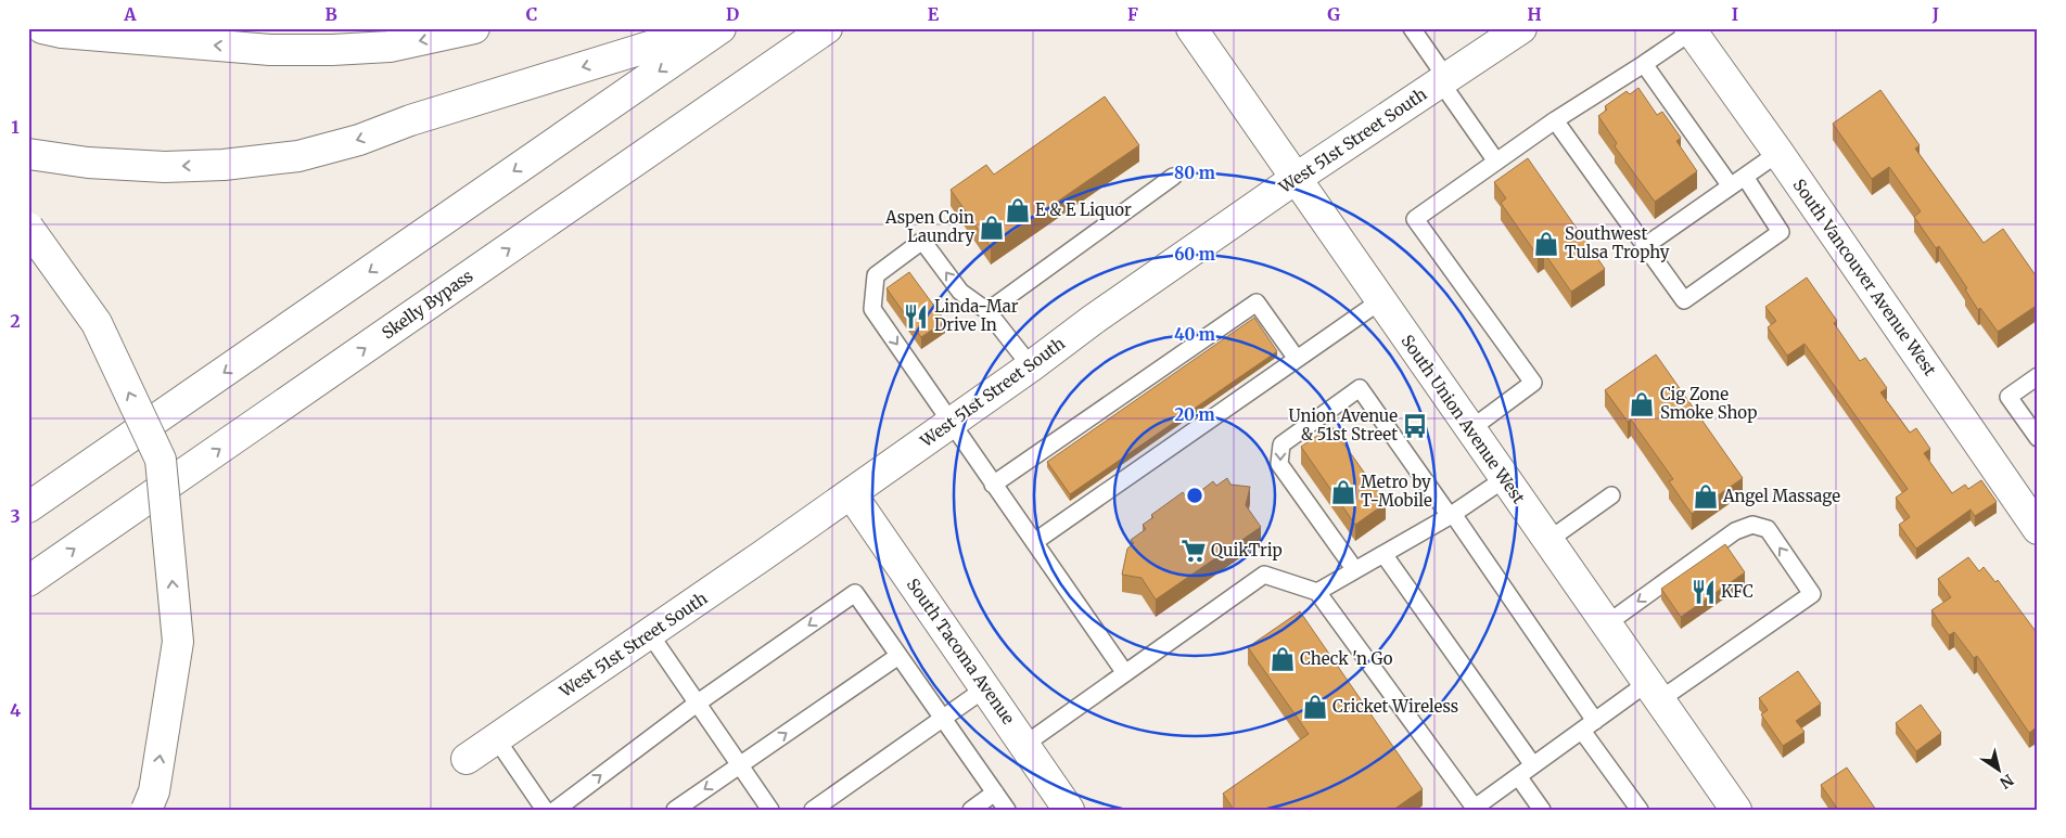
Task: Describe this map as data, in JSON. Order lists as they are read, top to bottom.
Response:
{
  "streets": {
    "main road": [
      "West 51st Street South",
      "South Vancouver Avenue West",
      "Skelly Bypass",
      "South Union Avenue West",
      "South Tacoma Avenue"
    ]
  },
  "crossings": [
    ["West 51st Street South", "South Union Avenue West"],
    ["West 51st Street South", "South Tacoma Avenue"]
  ],
  "places": {
    "shop": [
      "E & E Liquor",
      "Aspen Coin Laundry",
      "Southwest Tulsa Trophy",
      "Cig Zone Smoke Shop",
      "Metro by T-Mobile",
      "Angel Massage",
      "Check 'n Go",
      "Cricket Wireless"
    ],
    "restaurant": ["Linda-Mar Drive In", "KFC"],
    "bus stop": ["Union Avenue & 51st Street"],
    "supermarket": ["QuikTrip"]
  },
  "north": "bottom right",
  "grid": {
    "columns": [
      "A",
      "B",
      "C",
      "D",
      "E",
      "F",
      "G",
      "H",
      "I",
      "J"
    ],
    "rows": [
      "1",
      "2",
      "3",
      "4"
    ]
  },
  "rings": [
    "80 m",
    "60 m",
    "40 m",
    "20 m"
  ]
}
